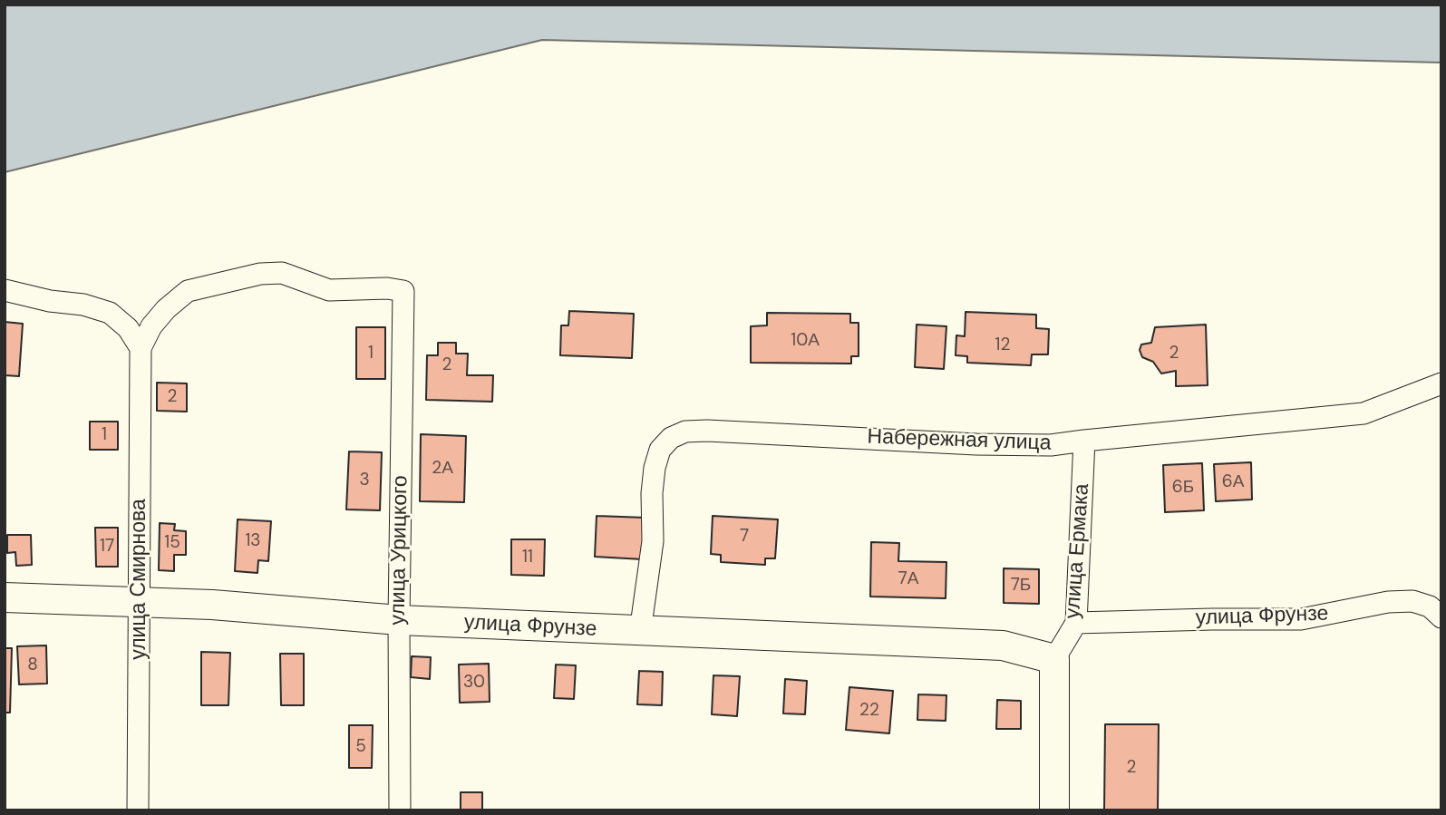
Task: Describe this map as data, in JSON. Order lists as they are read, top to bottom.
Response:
{
  "streets": {
    "street": [
      "Набережная улица",
      "улица Урицкого",
      "улица Ермака",
      "улица Смирнова",
      "улица Фрунзе"
    ]
  },
  "crossings": [
    ["Набережная улица", "улица Ермака"],
    ["Набережная улица", "улица Фрунзе"],
    ["улица Урицкого", "улица Смирнова"],
    ["улица Урицкого", "улица Фрунзе"],
    ["улица Ермака", "улица Фрунзе"],
    ["улица Смирнова", "улица Фрунзе"]
  ],
  "house_numbers": [
    "10А",
    "12",
    "1",
    "2",
    "2",
    "2",
    "1",
    "2А",
    "3",
    "6А",
    "6Б",
    "7",
    "13",
    "15",
    "17",
    "11",
    "7А",
    "7Б",
    "8",
    "30",
    "22",
    "5",
    "2"
  ]
}
